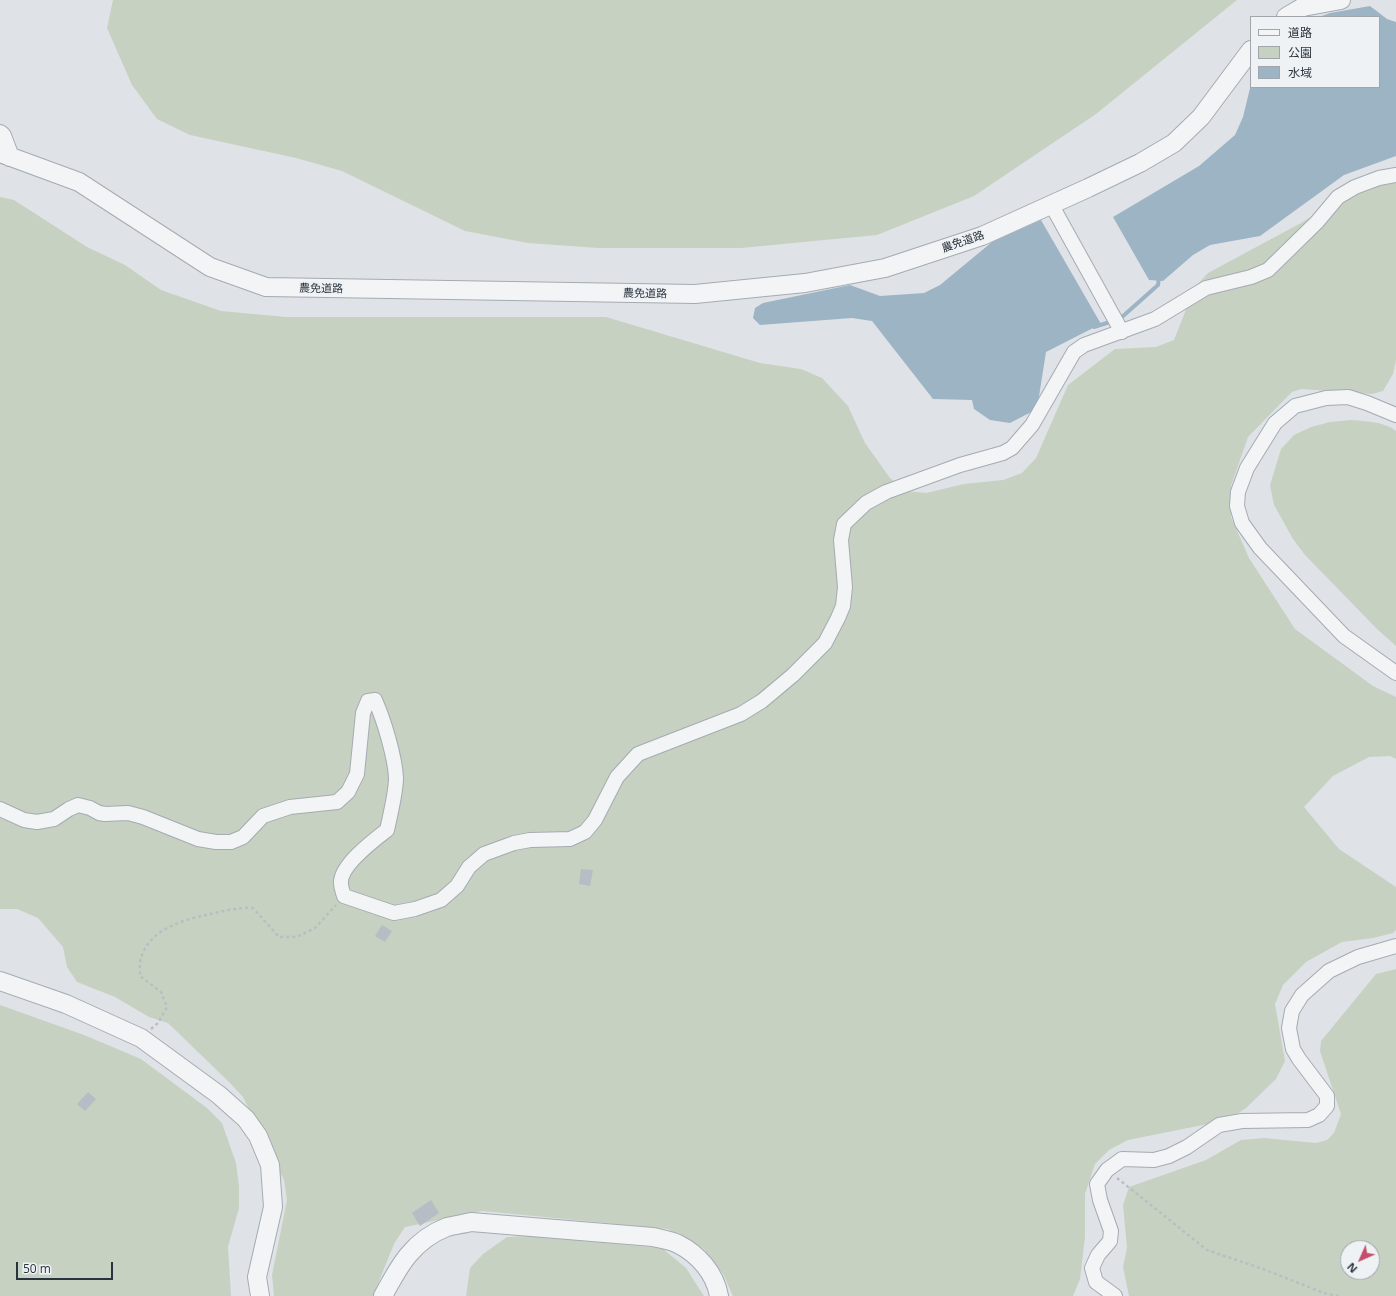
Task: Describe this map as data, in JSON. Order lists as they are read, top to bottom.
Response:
{
  "streets": {
    "street": ["農免道路"]
  },
  "legend": ["道路", "公園", "水域"],
  "scale_bar": "50 m",
  "north": "bottom left"
}
